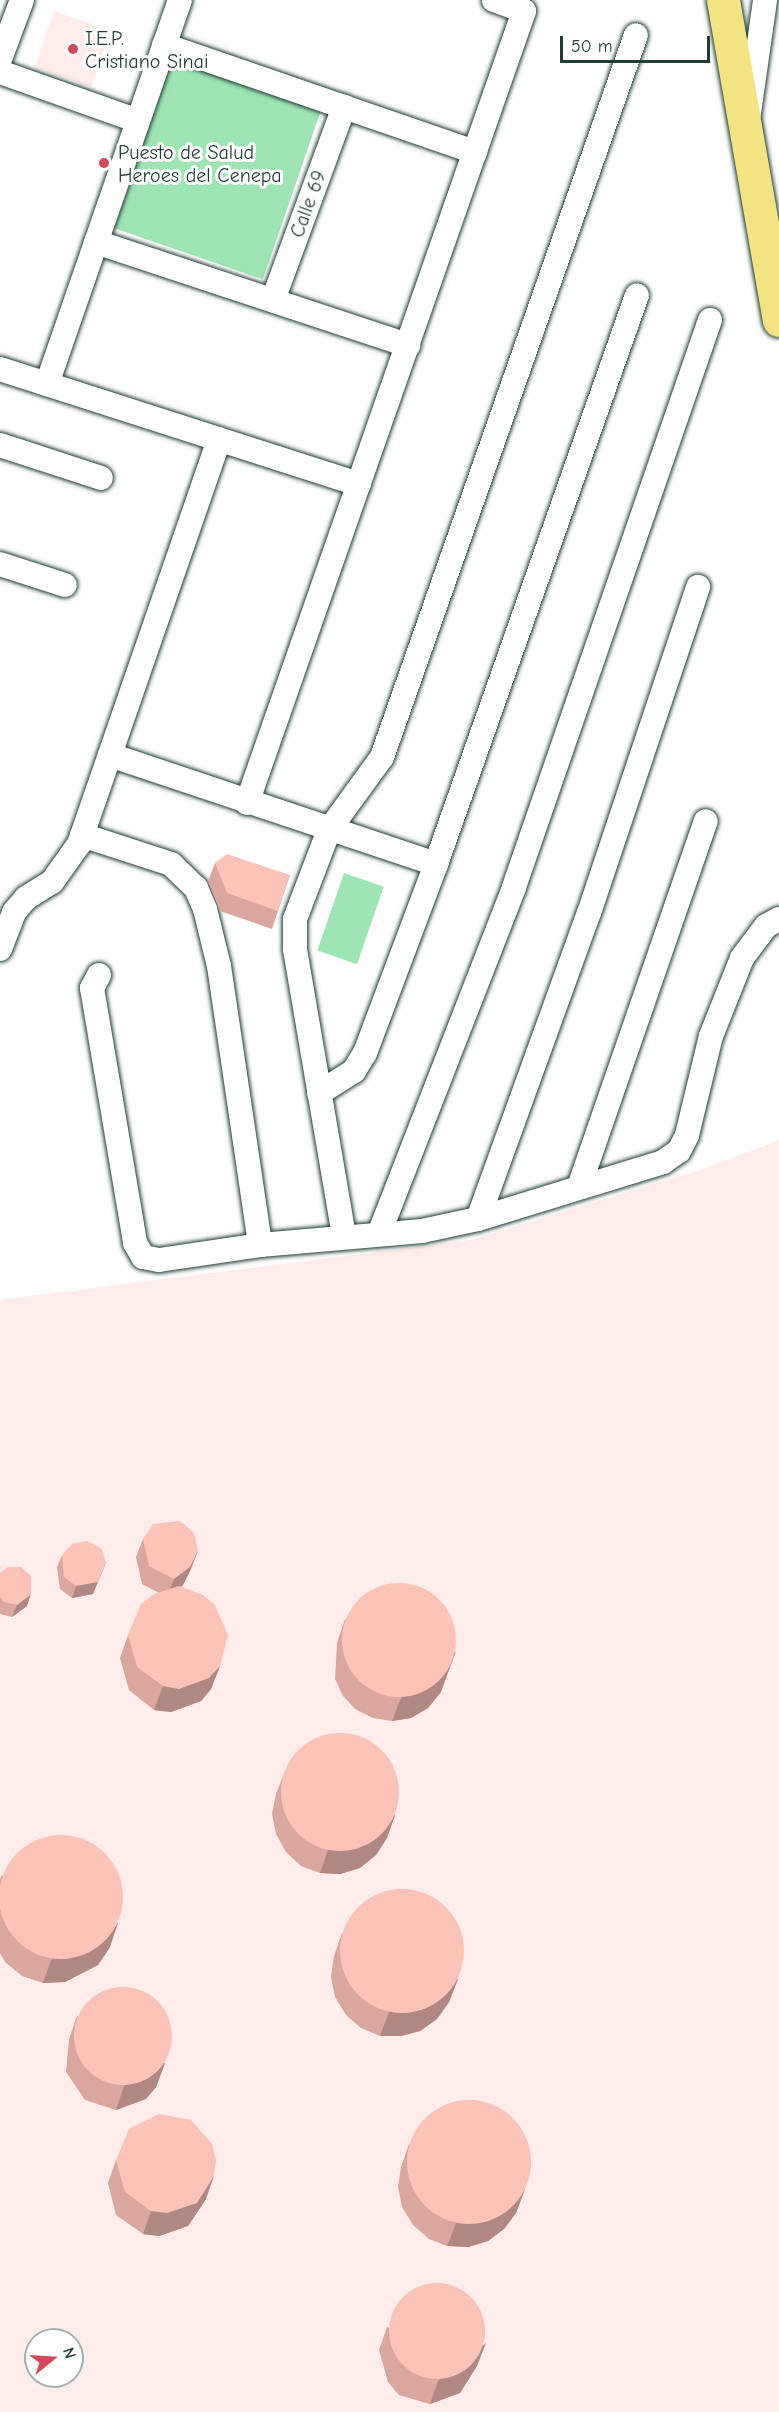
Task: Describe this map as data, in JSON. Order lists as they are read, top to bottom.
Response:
{
  "streets": {
    "street": ["Calle 69"]
  },
  "places": ["I.E.P. Cristiano Sinai", "Puesto de Salud Heroes del Cenepa"],
  "scale_bar": "50 m",
  "north": "right"
}
